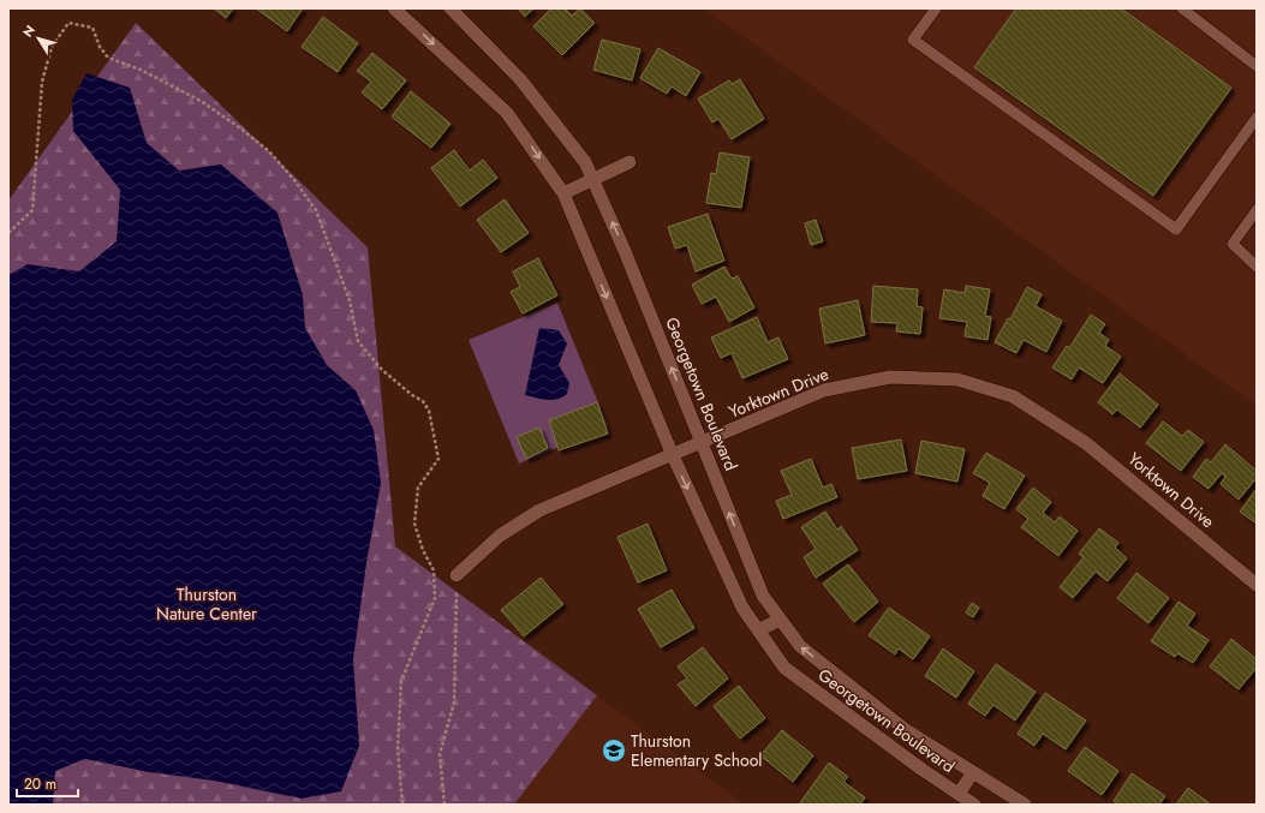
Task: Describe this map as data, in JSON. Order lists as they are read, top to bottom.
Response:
{
  "streets": {
    "street": ["Yorktown Drive", "Georgetown Boulevard"]
  },
  "crossings": [
    ["Yorktown Drive", "Georgetown Boulevard"]
  ],
  "parks": ["Thurston Nature Center"],
  "places": {
    "school or university": ["Thurston Elementary School"]
  },
  "scale_bar": "20 m",
  "north": "top left"
}
